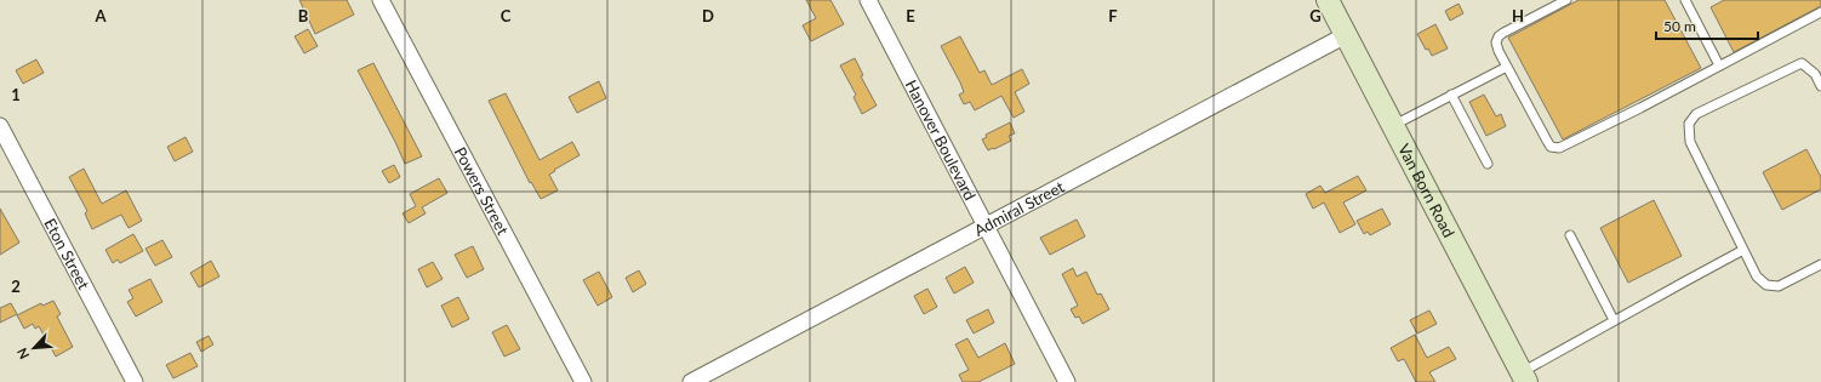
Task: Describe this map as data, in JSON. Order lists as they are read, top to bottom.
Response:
{
  "streets": {
    "main road": ["Van Born Road"],
    "street": [
      "Hanover Boulevard",
      "Powers Street",
      "Admiral Street",
      "Eton Street"
    ]
  },
  "crossings": [
    ["Hanover Boulevard", "Admiral Street"],
    ["Van Born Road", "Admiral Street"]
  ],
  "scale_bar": "50 m",
  "north": "bottom left",
  "grid": {
    "columns": [
      "A",
      "B",
      "C",
      "D",
      "E",
      "F",
      "G",
      "H"
    ],
    "rows": ["1", "2"]
  }
}
